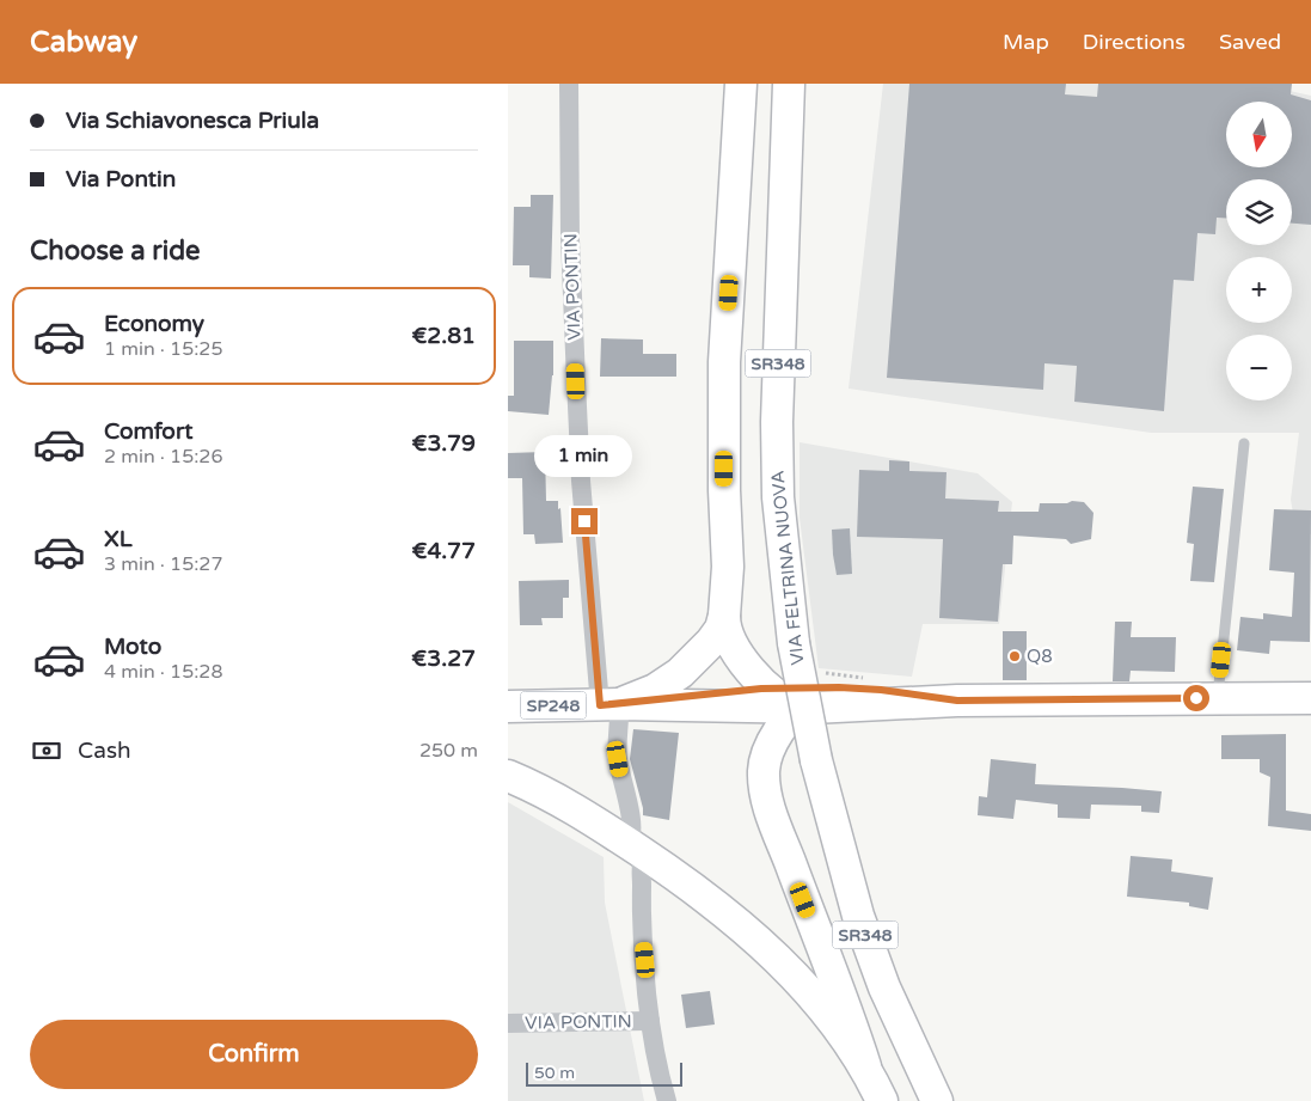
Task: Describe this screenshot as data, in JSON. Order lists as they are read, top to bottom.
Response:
{
  "streets": {
    "main road": ["SR348", "VIA FELTRINA NUOVA", "SP248"],
    "street": ["VIA PONTIN"]
  },
  "crossings": [
    ["VIA PONTIN", "SP248"]
  ],
  "places": ["Q8"],
  "scale_bar": "50 m",
  "north": "bottom",
  "page": {
    "header": "Cabway",
    "nav": ["Map", "Directions", "Saved"],
    "banner": ["Via Schiavonesca Priula", "Via Pontin"],
    "map_buttons": ["+", "−"],
    "heading": "Choose a ride",
    "list": [
      {
        "name": "Economy",
        "note": "1 min · 15:25",
        "value": "€2.81"
      },
      {
        "name": "Comfort",
        "note": "2 min · 15:26",
        "value": "€3.79"
      },
      {
        "name": "XL",
        "note": "3 min · 15:27",
        "value": "€4.77"
      },
      {
        "name": "Moto",
        "note": "4 min · 15:28",
        "value": "€3.27"
      }
    ],
    "bubble": "1 min",
    "pay": ["Cash", "250 m"],
    "buttons": "Confirm",
    "scale": "50 m"
  }
}
